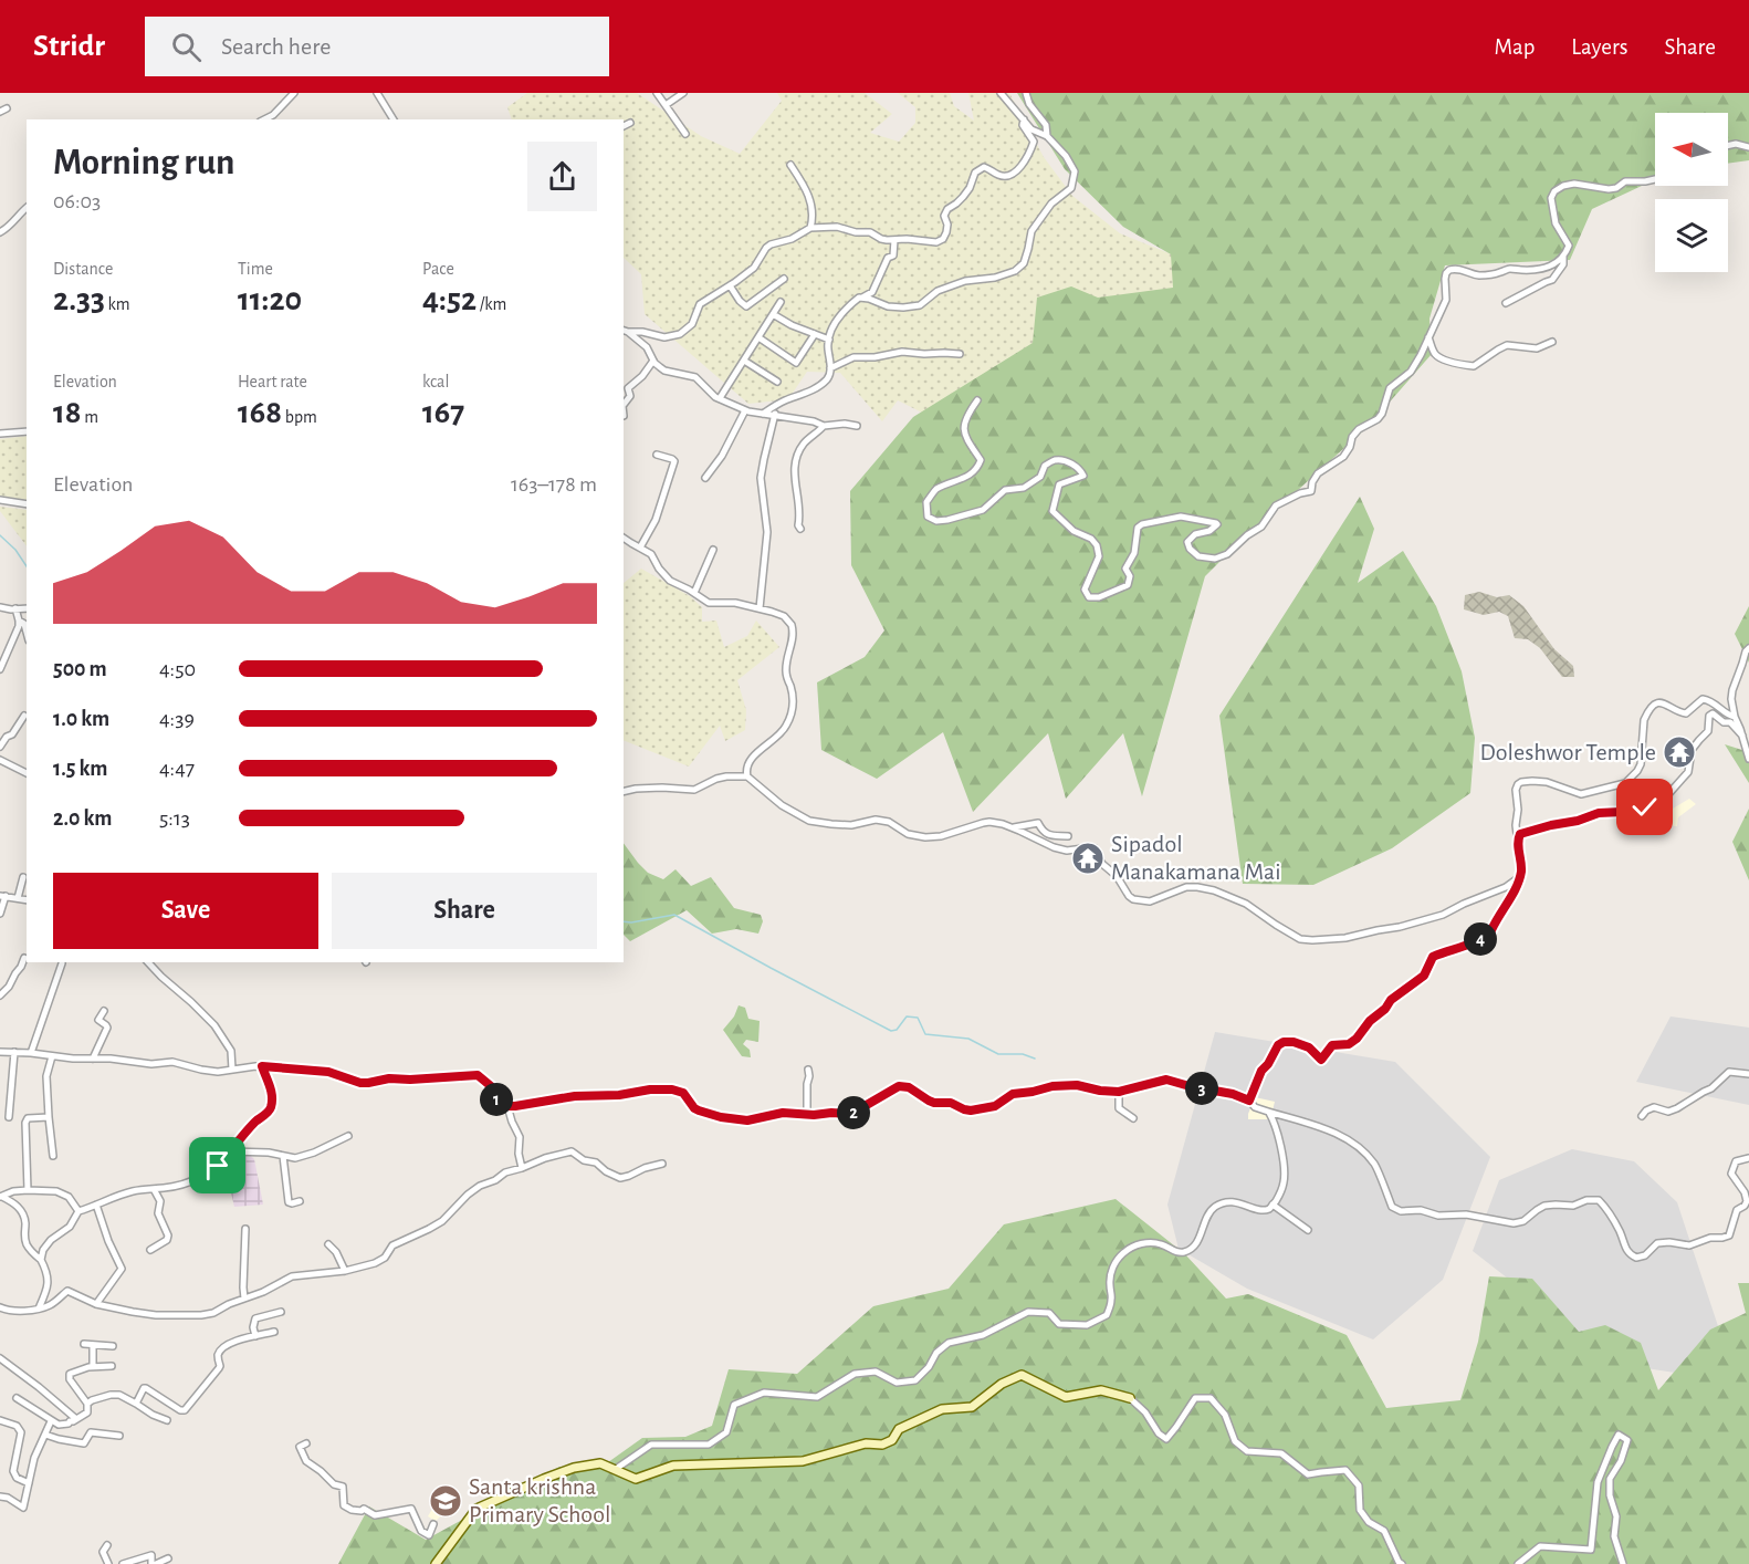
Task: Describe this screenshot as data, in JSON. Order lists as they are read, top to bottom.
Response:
{
  "places": {
    "temple": ["Doleshwor Temple", "Sipadol Manakamana Mai"],
    "school or university": ["Santa krishna Primary School"]
  },
  "north": "left",
  "page": {
    "header": "Stridr",
    "search": "Search here",
    "nav": ["Map", "Layers", "Share"],
    "heading": ["Morning run", "06:03"],
    "stats": [
      ["Distance", "2.33 km"],
      ["Time", "11:20"],
      ["Pace", "4:52 /km"],
      ["Elevation", "18 m"],
      ["Heart rate", "168 bpm"],
      ["kcal", "167"]
    ],
    "chart": ["Elevation", "163–178 m"],
    "list": [
      {
        "name": "500 m",
        "note": "4:50"
      },
      {
        "name": "1.0 km",
        "note": "4:39"
      },
      {
        "name": "1.5 km",
        "note": "4:47"
      },
      {
        "name": "2.0 km",
        "note": "5:13"
      }
    ],
    "buttons": ["Save", "Share"],
    "pins": [
      "4",
      "3",
      "1",
      "2"
    ]
  }
}
